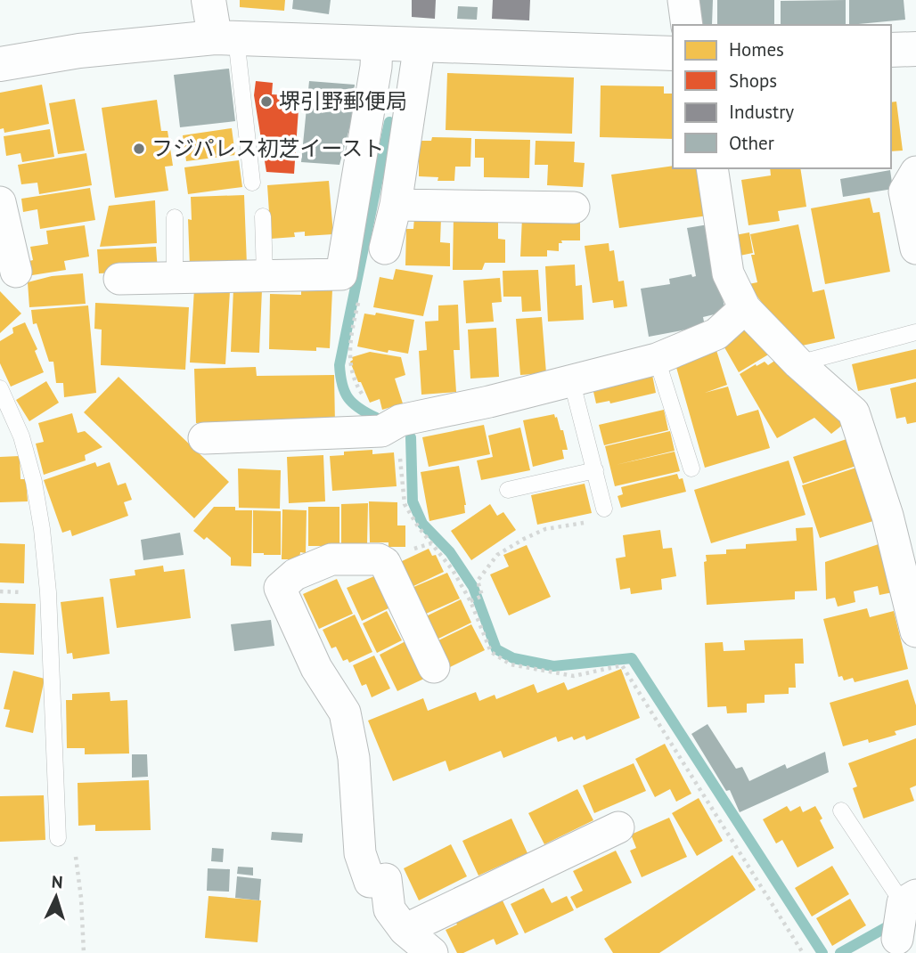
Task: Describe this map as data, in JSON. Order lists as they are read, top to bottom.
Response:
{
  "places": ["堺引野郵便局", "フジパレス初芝イースト"],
  "legend": [
    "Homes",
    "Shops",
    "Industry",
    "Other"
  ],
  "north": "top"
}
